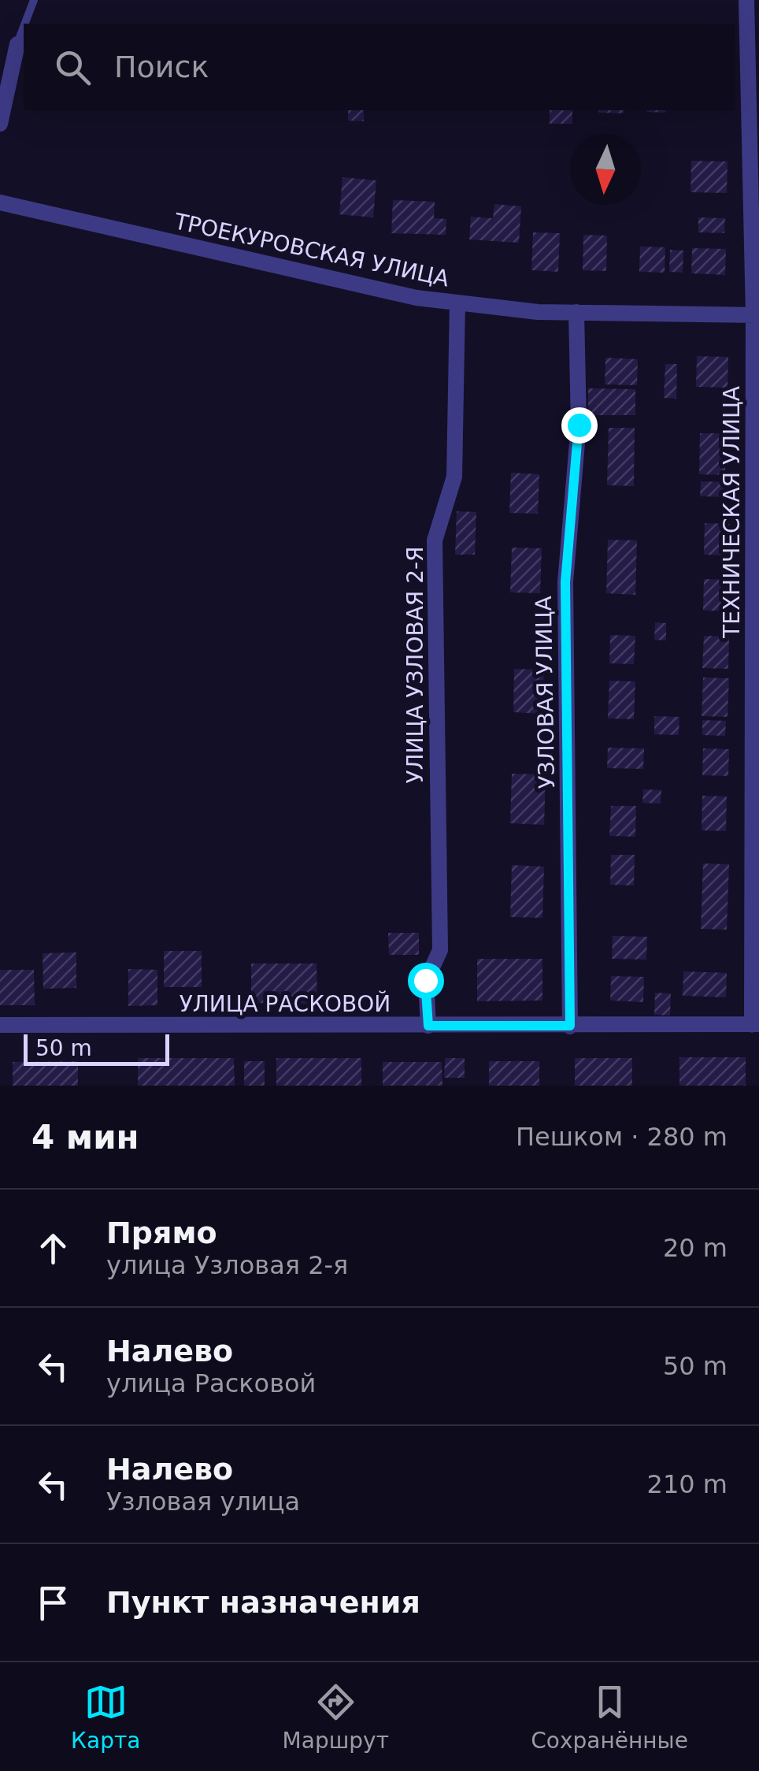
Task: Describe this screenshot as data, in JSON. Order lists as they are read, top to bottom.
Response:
{
  "streets": {
    "street": [
      "ТРОЕКУРОВСКАЯ УЛИЦА",
      "ТЕХНИЧЕСКАЯ УЛИЦА",
      "УЛИЦА УЗЛОВАЯ 2-Я",
      "УЗЛОВАЯ УЛИЦА",
      "УЛИЦА РАСКОВОЙ"
    ]
  },
  "crossings": [
    ["ТРОЕКУРОВСКАЯ УЛИЦА", "ТЕХНИЧЕСКАЯ УЛИЦА"],
    ["ТРОЕКУРОВСКАЯ УЛИЦА", "УЛИЦА УЗЛОВАЯ 2-Я"],
    ["ТРОЕКУРОВСКАЯ УЛИЦА", "УЗЛОВАЯ УЛИЦА"],
    ["ТЕХНИЧЕСКАЯ УЛИЦА", "УЛИЦА РАСКОВОЙ"],
    ["УЛИЦА УЗЛОВАЯ 2-Я", "УЛИЦА РАСКОВОЙ"],
    ["УЗЛОВАЯ УЛИЦА", "УЛИЦА РАСКОВОЙ"]
  ],
  "scale_bar": "50 m",
  "north": "bottom",
  "page": {
    "search": "Поиск",
    "scale": "50 m",
    "heading": ["4 мин", "Пешком · 280 m"],
    "list": [
      ["Прямо", "улица Узловая 2-я", "20 m"],
      ["Налево", "улица Расковой", "50 m"],
      ["Налево", "Узловая улица", "210 m"],
      "Пункт назначения"
    ],
    "nav": ["Карта", "Маршрут", "Сохранённые"]
  }
}
